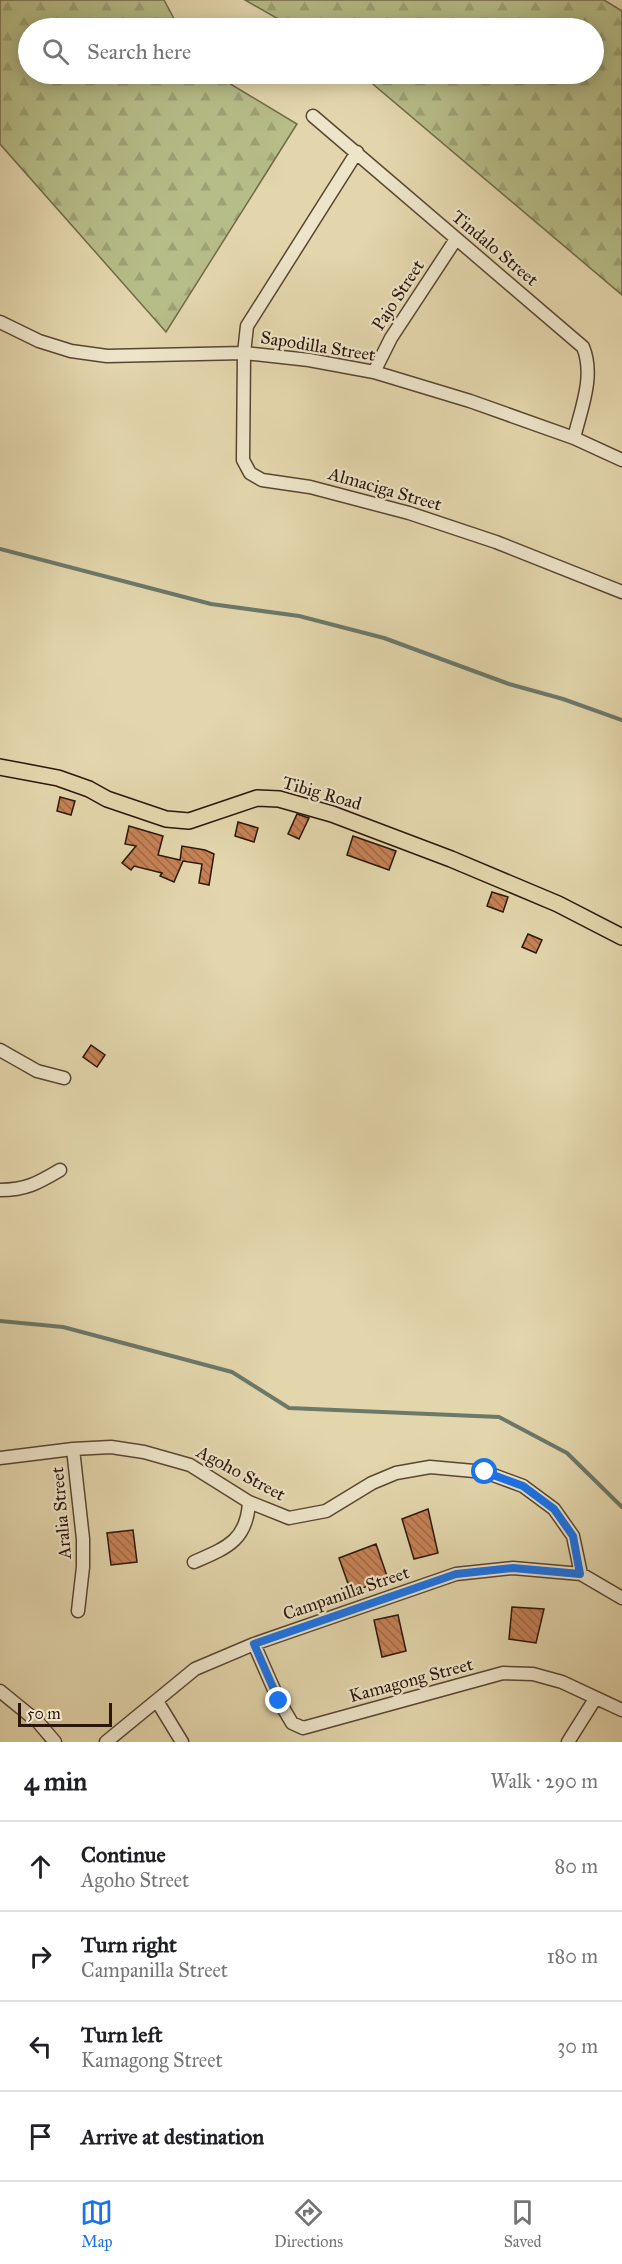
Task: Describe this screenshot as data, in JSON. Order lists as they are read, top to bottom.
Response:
{
  "streets": {
    "main road": ["Tibig Road"],
    "street": [
      "Tindalo Street",
      "Pajo Street",
      "Sapodilla Street",
      "Almaciga Street",
      "Agoho Street",
      "Aralia Street",
      "Campanilla Street",
      "Kamagong Street"
    ]
  },
  "crossings": [
    ["Tindalo Street", "Pajo Street"],
    ["Tindalo Street", "Sapodilla Street"],
    ["Tindalo Street", "Almaciga Street"],
    ["Pajo Street", "Sapodilla Street"],
    ["Sapodilla Street", "Almaciga Street"],
    ["Agoho Street", "Aralia Street"],
    ["Agoho Street", "Campanilla Street"],
    ["Campanilla Street", "Kamagong Street"]
  ],
  "scale_bar": "50 m",
  "page": {
    "search": "Search here",
    "scale": "50 m",
    "heading": ["4 min", "Walk · 290 m"],
    "list": [
      ["Continue", "Agoho Street", "80 m"],
      ["Turn right", "Campanilla Street", "180 m"],
      ["Turn left", "Kamagong Street", "30 m"],
      "Arrive at destination"
    ],
    "nav": ["Map", "Directions", "Saved"]
  }
}
